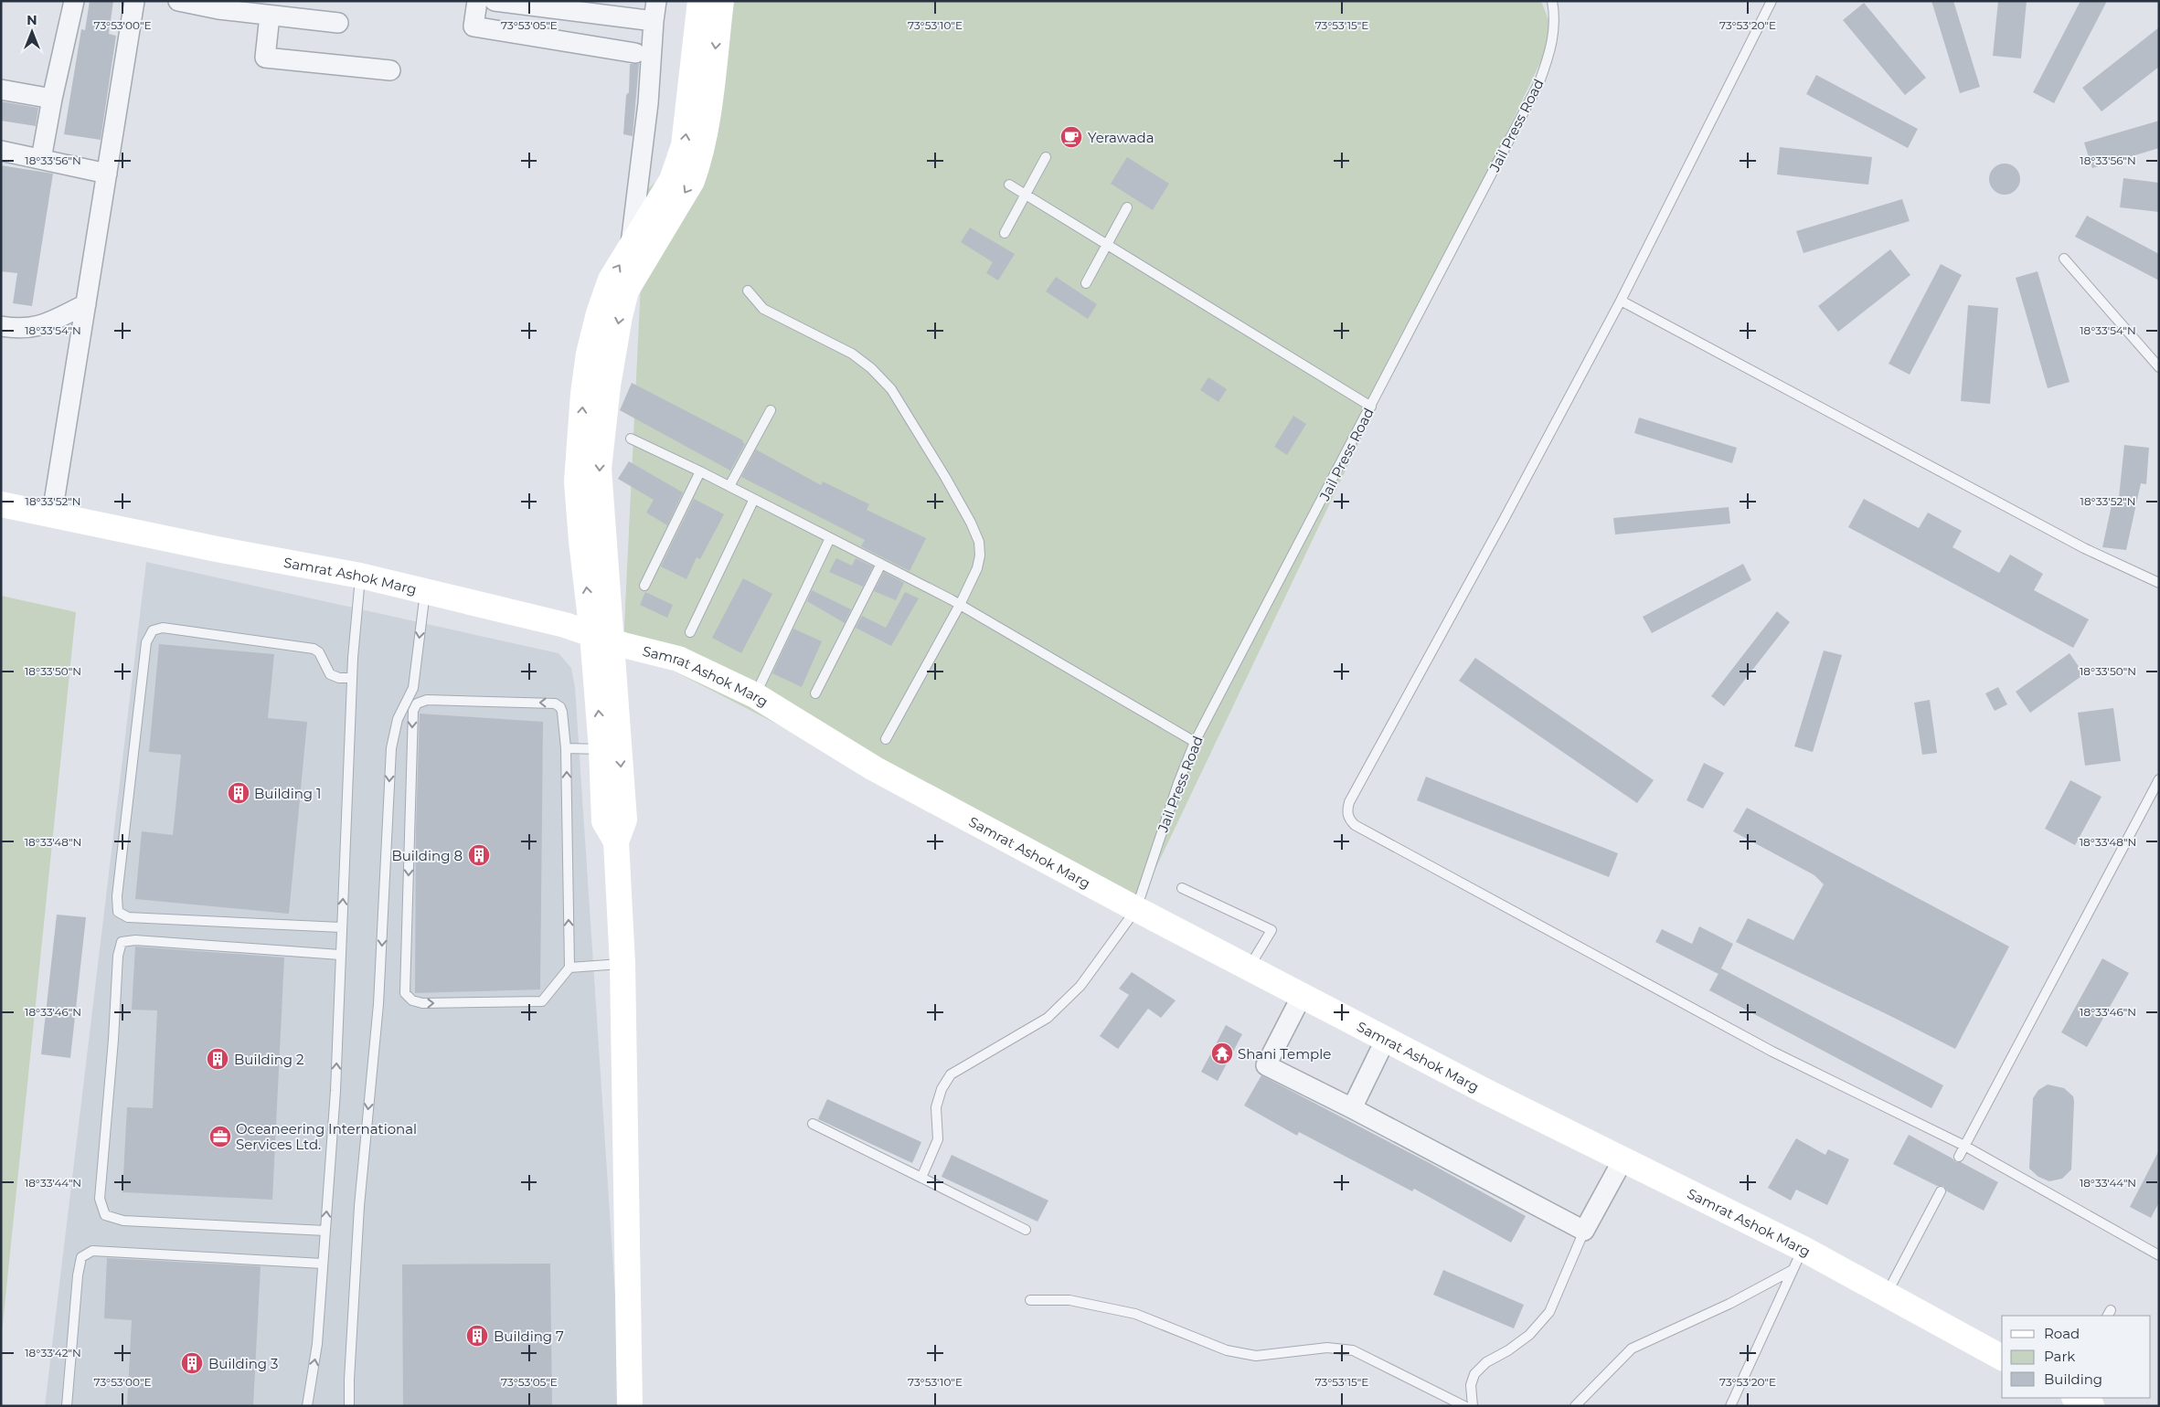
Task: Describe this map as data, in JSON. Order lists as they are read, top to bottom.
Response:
{
  "streets": {
    "street": ["Samrat Ashok Marg"],
    "lane": ["Jail Press Road"]
  },
  "crossings": [
    ["Jail Press Road", "Samrat Ashok Marg"]
  ],
  "places": {
    "cafe": ["Yerawada"],
    "building": [
      "Building 1",
      "Building 8",
      "Building 2",
      "Building 7",
      "Building 3"
    ],
    "temple": ["Shani Temple"],
    "office": ["Oceaneering International Services Ltd."]
  },
  "legend": ["Road", "Park", "Building"],
  "north": "top",
  "coordinates": [
    "73°53'00\"E",
    "73°53'05\"E",
    "73°53'10\"E",
    "73°53'15\"E",
    "73°53'20\"E",
    "18°33'56\"N",
    "18°33'54\"N",
    "18°33'52\"N",
    "18°33'50\"N",
    "18°33'48\"N",
    "18°33'46\"N",
    "18°33'44\"N",
    "18°33'42\"N"
  ]
}
